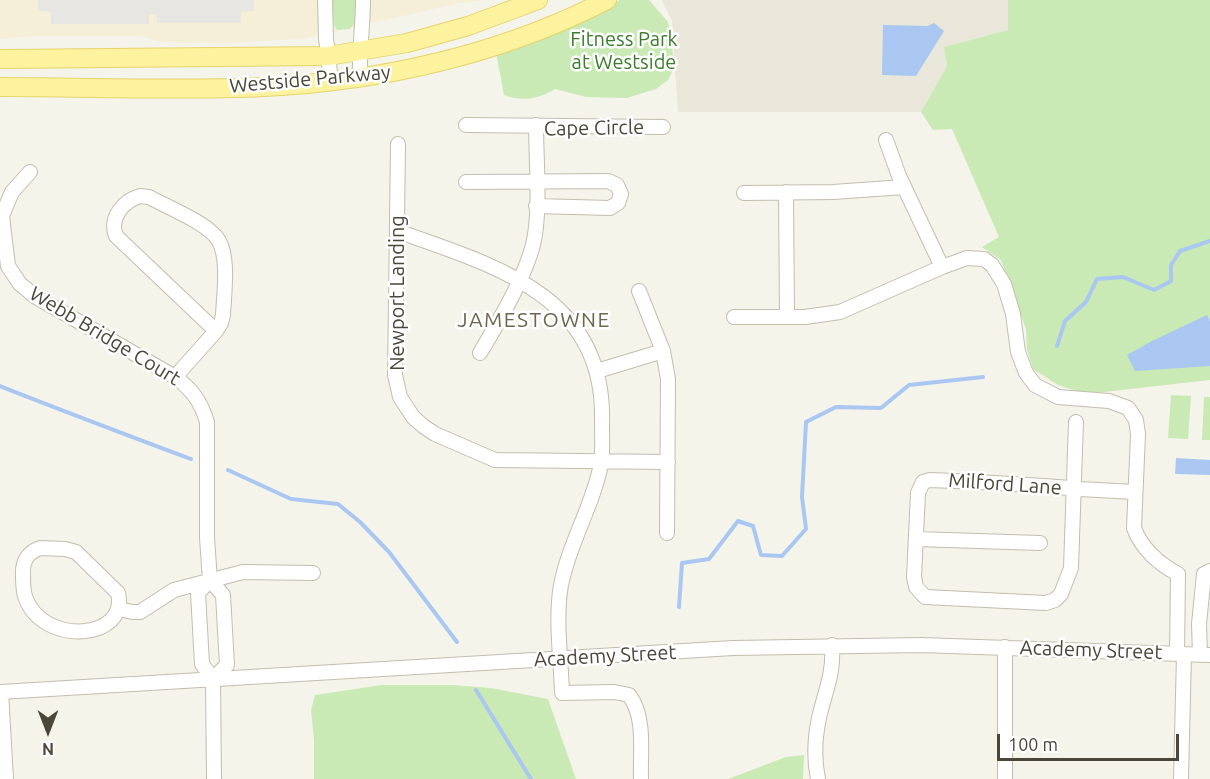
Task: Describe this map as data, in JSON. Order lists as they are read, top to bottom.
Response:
{
  "streets": {
    "main road": ["Westside Parkway"],
    "street": [
      "Cape Circle",
      "Newport Landing",
      "Webb Bridge Court",
      "Milford Lane",
      "Academy Street"
    ]
  },
  "crossings": [
    ["Webb Bridge Court", "Academy Street"]
  ],
  "districts": ["JAMESTOWNE"],
  "parks": ["Fitness Park at Westside"],
  "scale_bar": "100 m",
  "north": "bottom"
}
